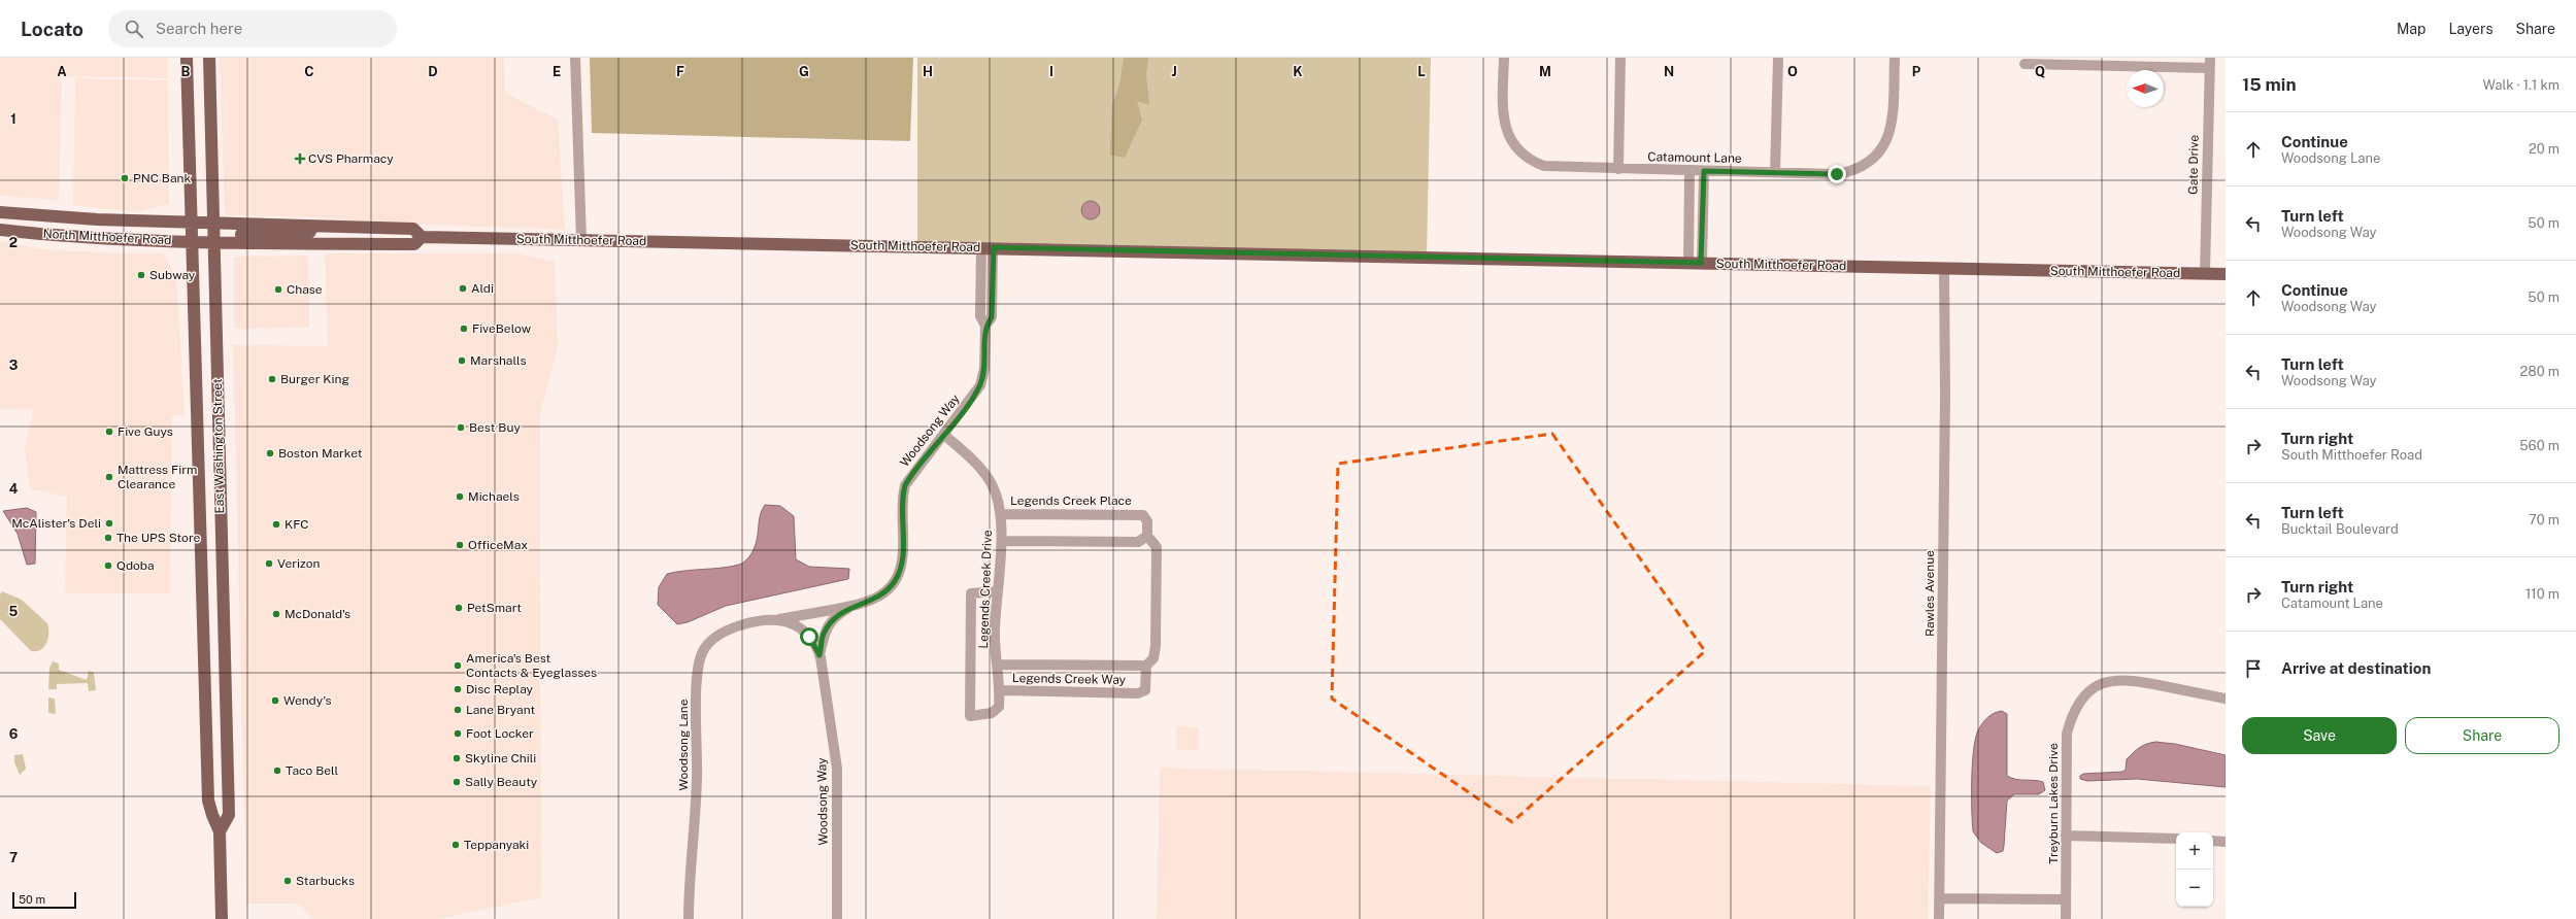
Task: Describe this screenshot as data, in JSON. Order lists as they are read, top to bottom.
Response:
{
  "streets": {
    "main road": ["North Mitthoefer Road", "South Mitthoefer Road", "East Washington Street"],
    "street": [
      "Catamount Lane",
      "Gate Drive",
      "Woodsong Way",
      "Legends Creek Place",
      "Legends Creek Drive",
      "Rawles Avenue",
      "Legends Creek Way",
      "Woodsong Lane",
      "Treyburn Lakes Drive"
    ]
  },
  "crossings": [
    ["Gate Drive", "South Mitthoefer Road"],
    ["North Mitthoefer Road", "South Mitthoefer Road"],
    ["North Mitthoefer Road", "East Washington Street"],
    ["South Mitthoefer Road", "Woodsong Way"],
    ["South Mitthoefer Road", "East Washington Street"],
    ["South Mitthoefer Road", "Rawles Avenue"],
    ["Woodsong Way", "Legends Creek Drive"],
    ["Woodsong Way", "Woodsong Lane"],
    ["Legends Creek Place", "Legends Creek Drive"],
    ["Legends Creek Drive", "Legends Creek Way"]
  ],
  "places": {
    "health": ["CVS Pharmacy"],
    "other": [
      "PNC Bank",
      "Subway",
      "Aldi",
      "Chase",
      "FiveBelow",
      "Marshalls",
      "Burger King",
      "Best Buy",
      "Five Guys",
      "Boston Market",
      "Mattress Firm Clearance",
      "Michaels",
      "McAlister's Deli",
      "KFC",
      "The UPS Store",
      "OfficeMax",
      "Verizon",
      "Qdoba",
      "PetSmart",
      "McDonald's",
      "America's Best Contacts & Eyeglasses",
      "Disc Replay",
      "Wendy's",
      "Lane Bryant",
      "Foot Locker",
      "Skyline Chili",
      "Taco Bell",
      "Sally Beauty",
      "Teppanyaki",
      "Starbucks"
    ]
  },
  "scale_bar": "50 m",
  "north": "left",
  "page": {
    "header": "Locato",
    "search": "Search here",
    "nav": ["Map", "Layers", "Share"],
    "heading": ["15 min", "Walk · 1.1 km"],
    "list": [
      ["Continue", "Woodsong Lane", "20 m"],
      ["Turn left", "Woodsong Way", "50 m"],
      ["Continue", "Woodsong Way", "50 m"],
      ["Turn left", "Woodsong Way", "280 m"],
      ["Turn right", "South Mitthoefer Road", "560 m"],
      ["Turn left", "Bucktail Boulevard", "70 m"],
      ["Turn right", "Catamount Lane", "110 m"],
      "Arrive at destination"
    ],
    "buttons": ["Save", "Share"],
    "map_buttons": ["+", "−"],
    "scale": "50 m"
  },
  "grid": {
    "columns": [
      "A",
      "B",
      "C",
      "D",
      "E",
      "F",
      "G",
      "H",
      "I",
      "J",
      "K",
      "L",
      "M",
      "N",
      "O",
      "P",
      "Q"
    ],
    "rows": [
      "1",
      "2",
      "3",
      "4",
      "5",
      "6",
      "7"
    ]
  }
}
